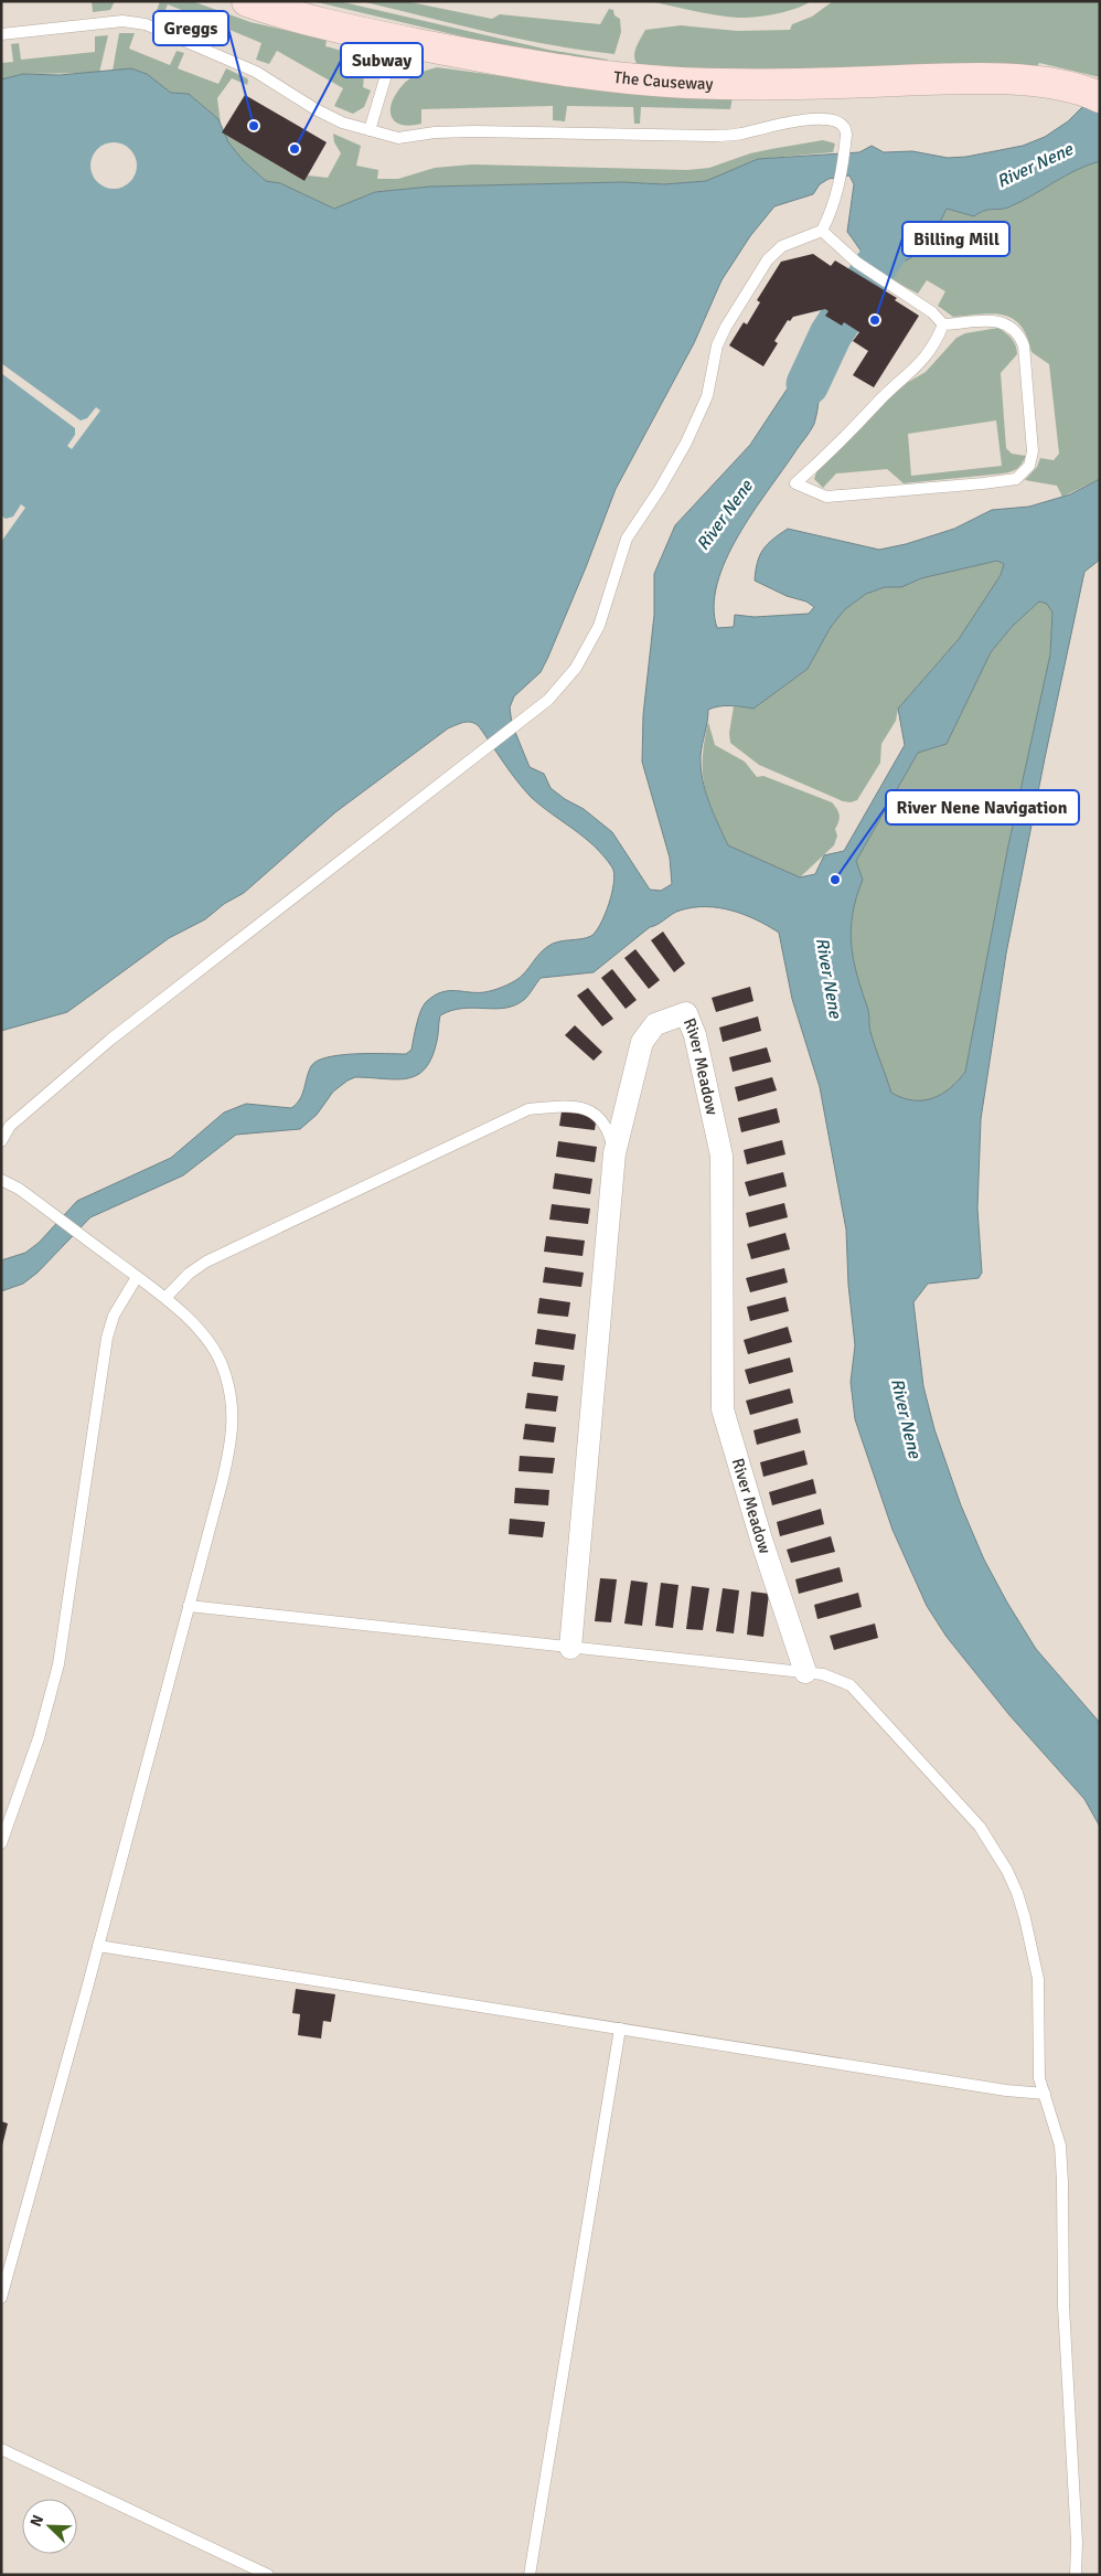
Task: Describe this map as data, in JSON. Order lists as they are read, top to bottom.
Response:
{
  "streets": {
    "street": ["The Causeway", "River Meadow"]
  },
  "water": ["River Nene"],
  "places": [
    "Greggs",
    "Subway",
    "Billing Mill",
    "River Nene Navigation"
  ],
  "north": "top left"
}
